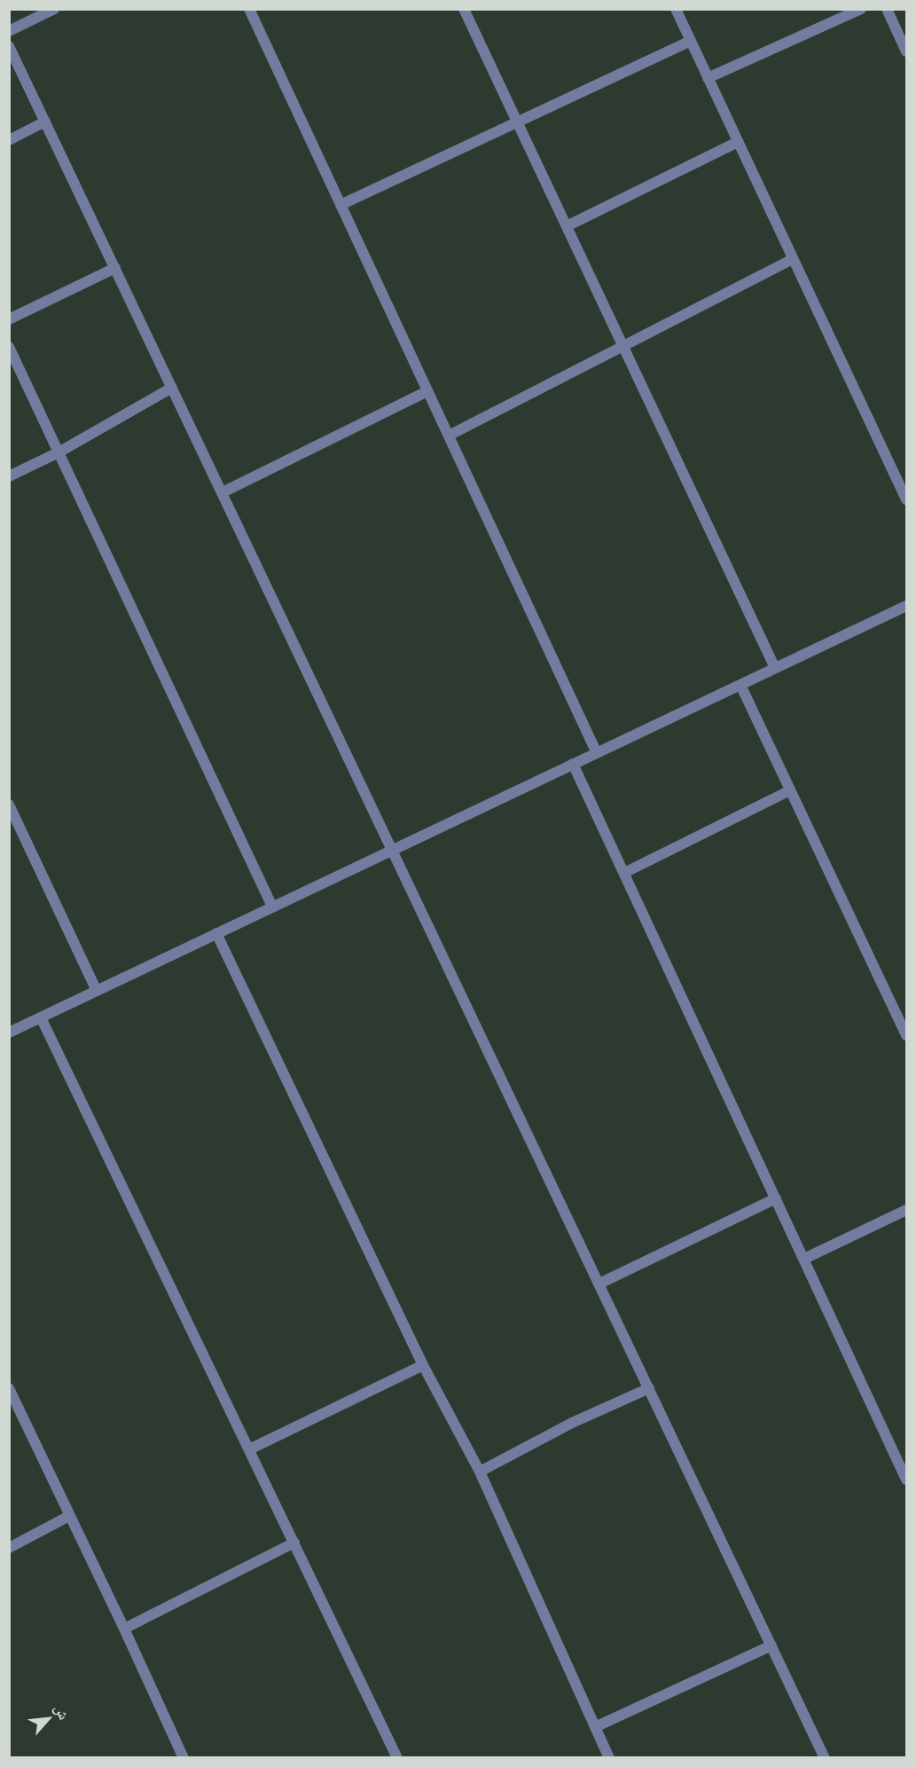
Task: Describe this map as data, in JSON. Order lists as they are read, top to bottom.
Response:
{
  "north": "top right"
}
